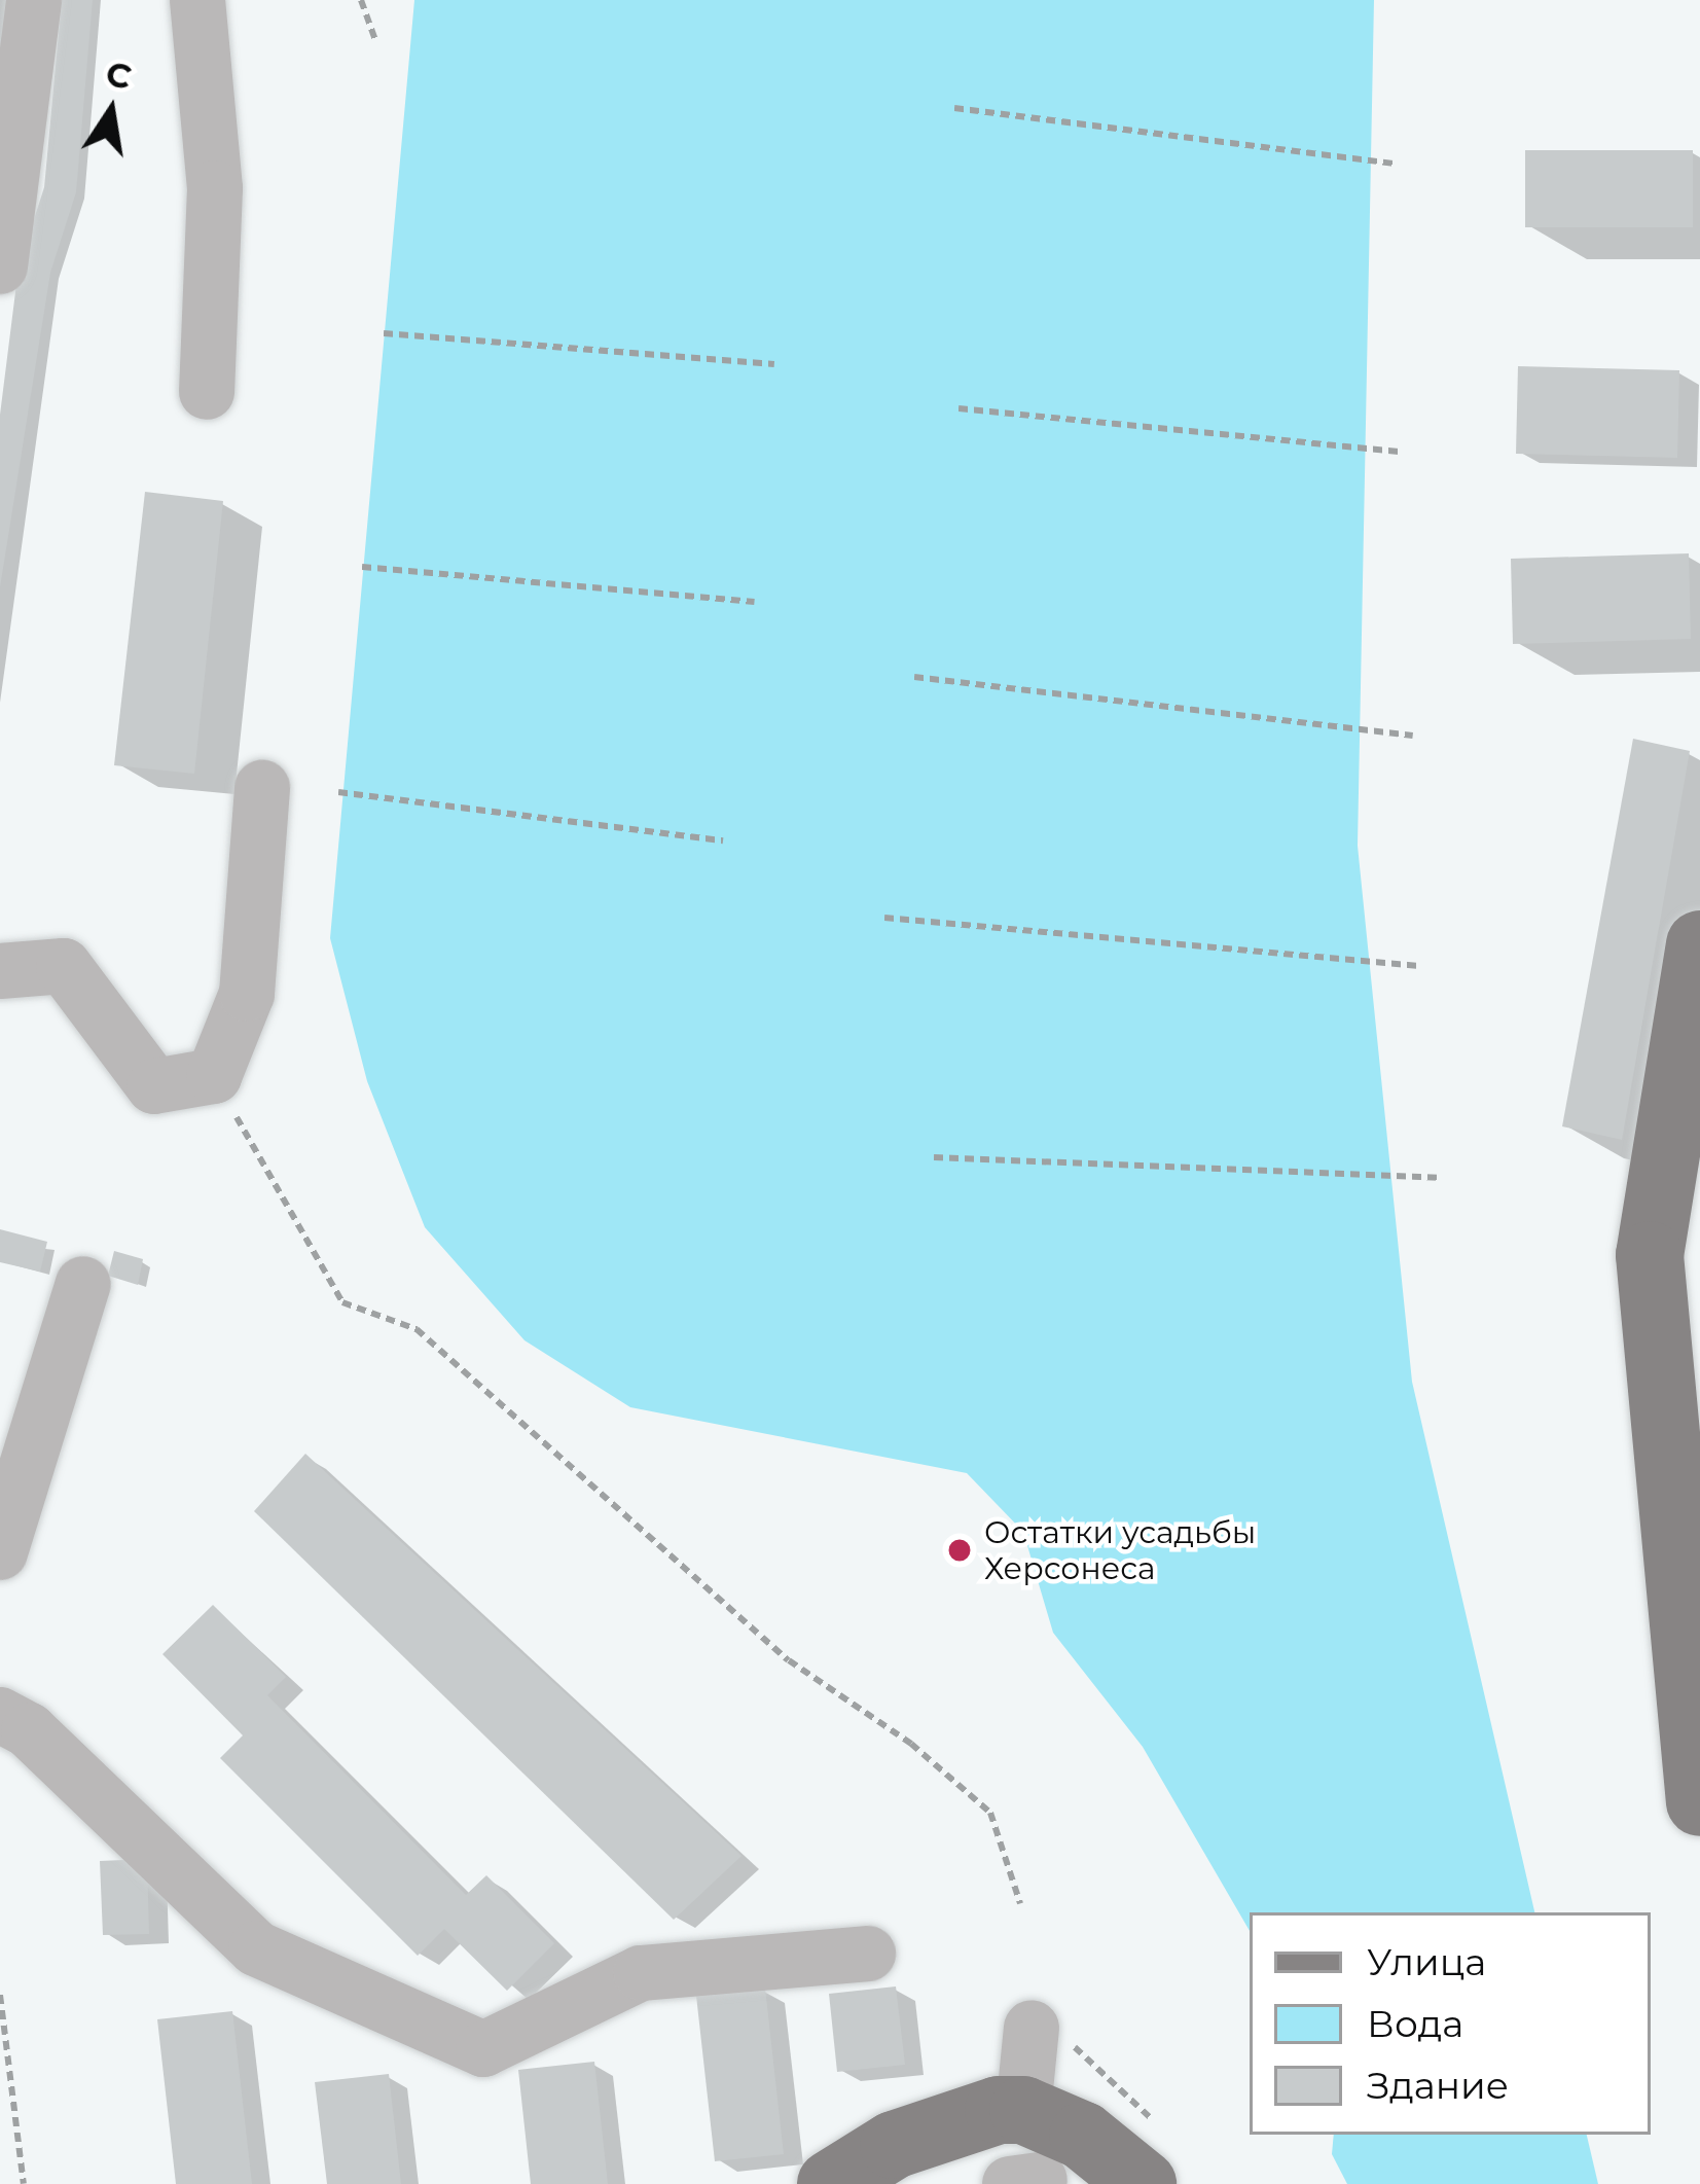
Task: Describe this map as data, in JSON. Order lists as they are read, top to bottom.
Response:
{
  "places": ["Остатки усадьбы Херсонеса"],
  "legend": ["Улица", "Вода", "Здание"],
  "north": "top"
}
